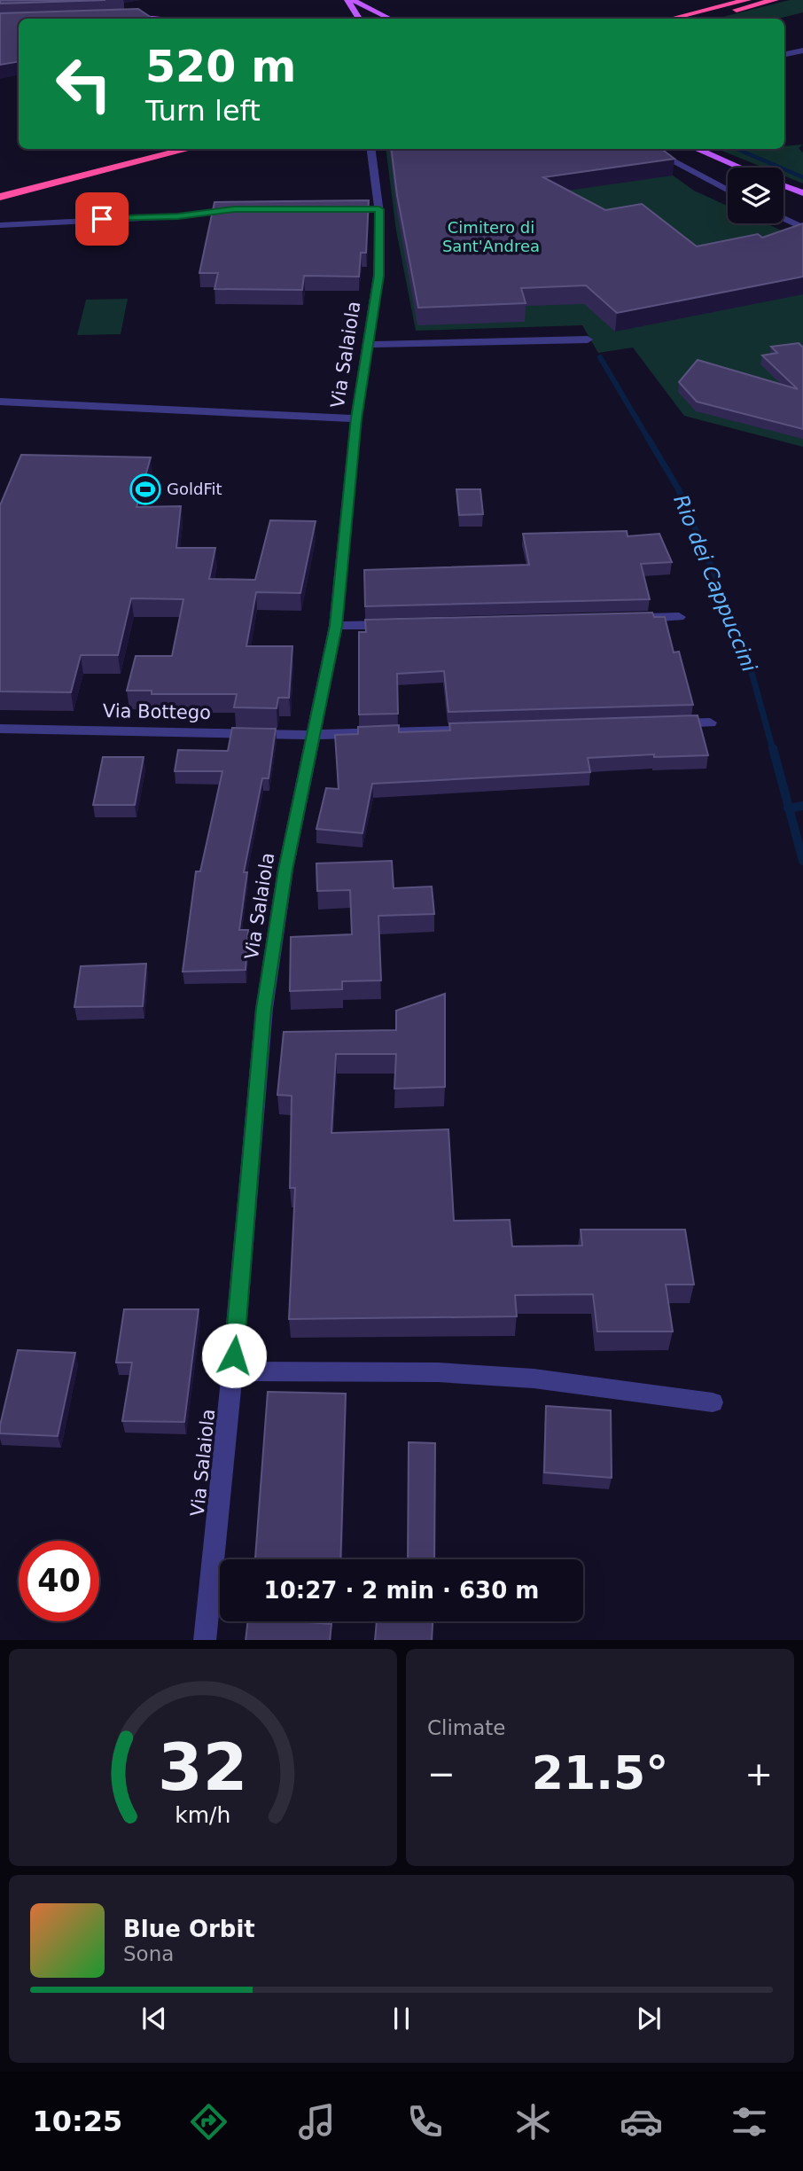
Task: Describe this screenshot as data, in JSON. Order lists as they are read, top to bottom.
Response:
{
  "streets": {
    "street": ["Via Salaiola", "Via Bottego"]
  },
  "crossings": [
    ["Via Salaiola", "Via Bottego"]
  ],
  "water": ["Rio dei Cappuccini"],
  "parks": ["Cimitero di Sant'Andrea"],
  "places": {
    "sports": ["GoldFit"]
  },
  "page": {
    "turn": ["520 m", "Turn left"],
    "limit": "40",
    "trip": "10:27 · 2 min · 630 m",
    "tile": "Climate",
    "heat": ["−", "21.5°", "+"],
    "song": ["Blue Orbit", "Sona"],
    "tabs": "10:25",
    "gauge": ["32", "km/h"]
  }
}
